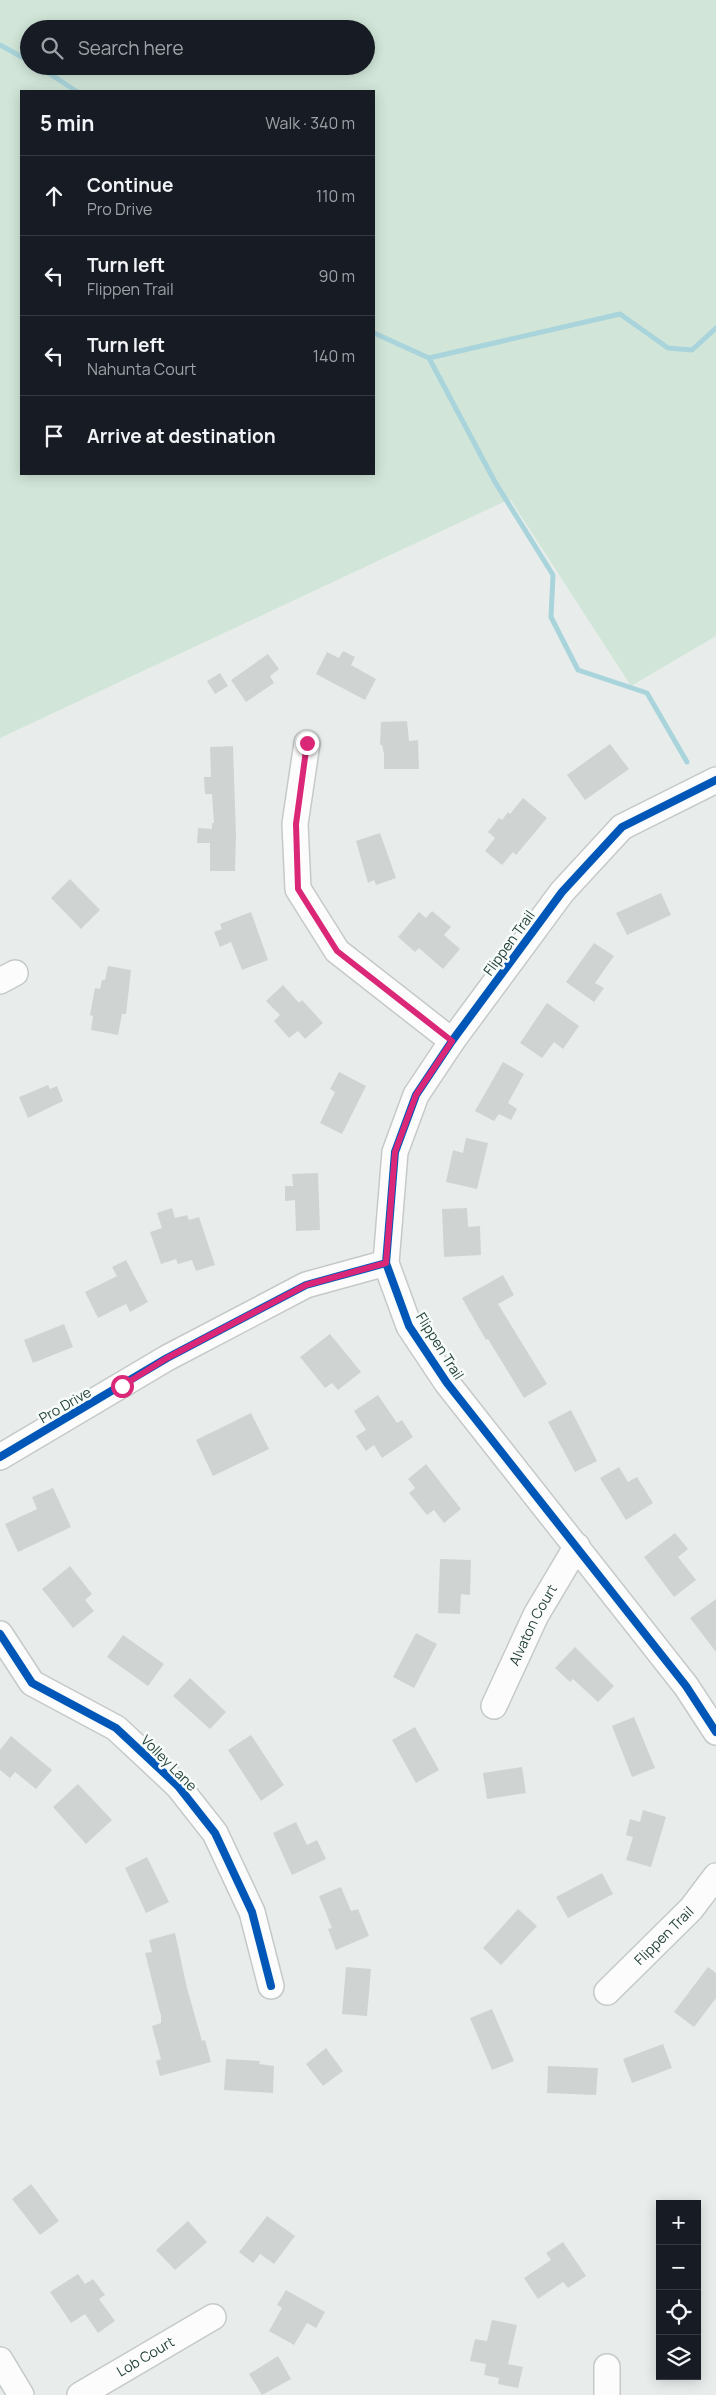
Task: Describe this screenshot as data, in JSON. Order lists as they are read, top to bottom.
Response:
{
  "streets": {
    "street": [
      "Flippen Trail",
      "Pro Drive",
      "Alvaton Court",
      "Volley Lane",
      "Lob Court"
    ]
  },
  "crossings": [
    ["Flippen Trail", "Pro Drive"],
    ["Flippen Trail", "Alvaton Court"]
  ],
  "page": {
    "search": "Search here",
    "heading": ["5 min", "Walk · 340 m"],
    "list": [
      ["Continue", "Pro Drive", "110 m"],
      ["Turn left", "Flippen Trail", "90 m"],
      ["Turn left", "Nahunta Court", "140 m"],
      "Arrive at destination"
    ],
    "map_buttons": ["+", "−"]
  }
}
